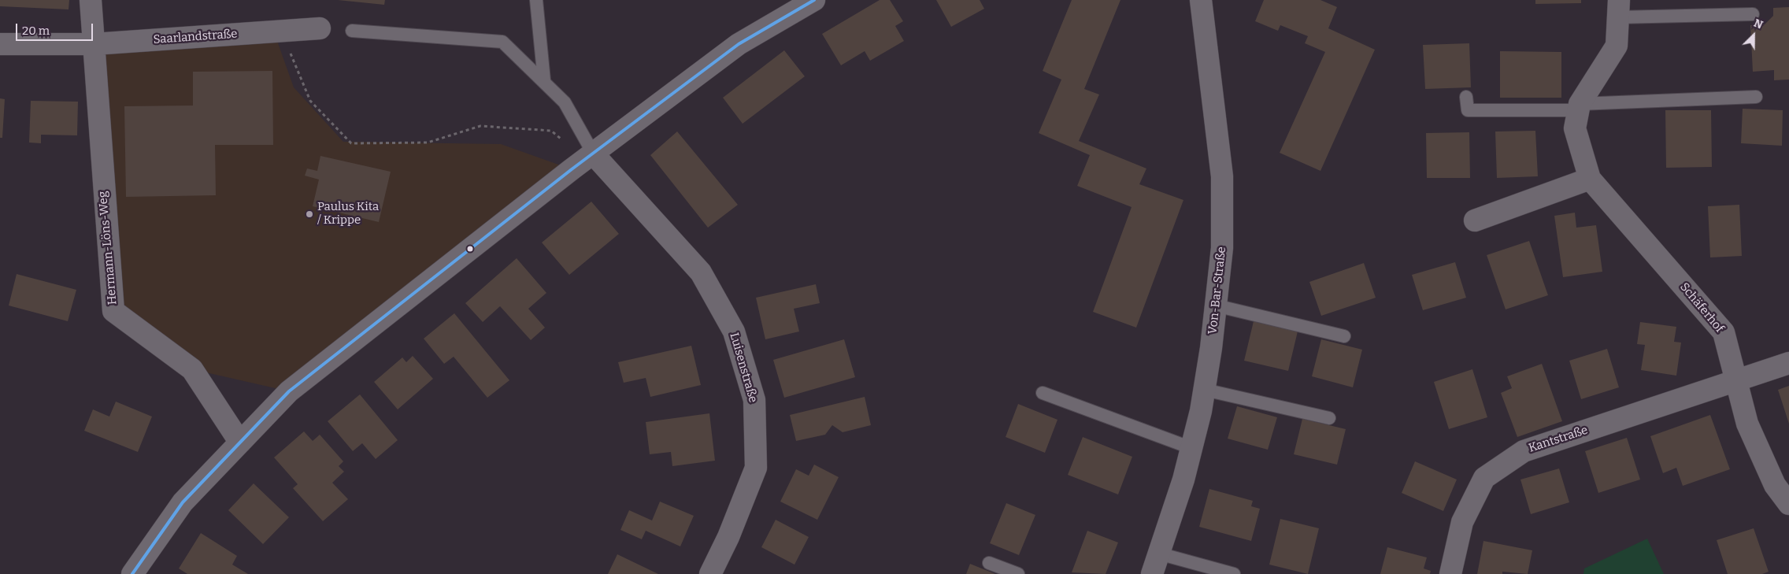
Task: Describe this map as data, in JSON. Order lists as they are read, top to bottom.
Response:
{
  "streets": {
    "street": [
      "Saarlandstraße",
      "Hermann-Löns-Weg",
      "Von-Bar-Straße",
      "Schäferhof",
      "Luisenstraße",
      "Kantstraße"
    ]
  },
  "crossings": [
    ["Saarlandstraße", "Hermann-Löns-Weg"],
    ["Schäferhof", "Kantstraße"]
  ],
  "places": ["Paulus Kita / Krippe"],
  "scale_bar": "20 m",
  "north": "top right"
}
